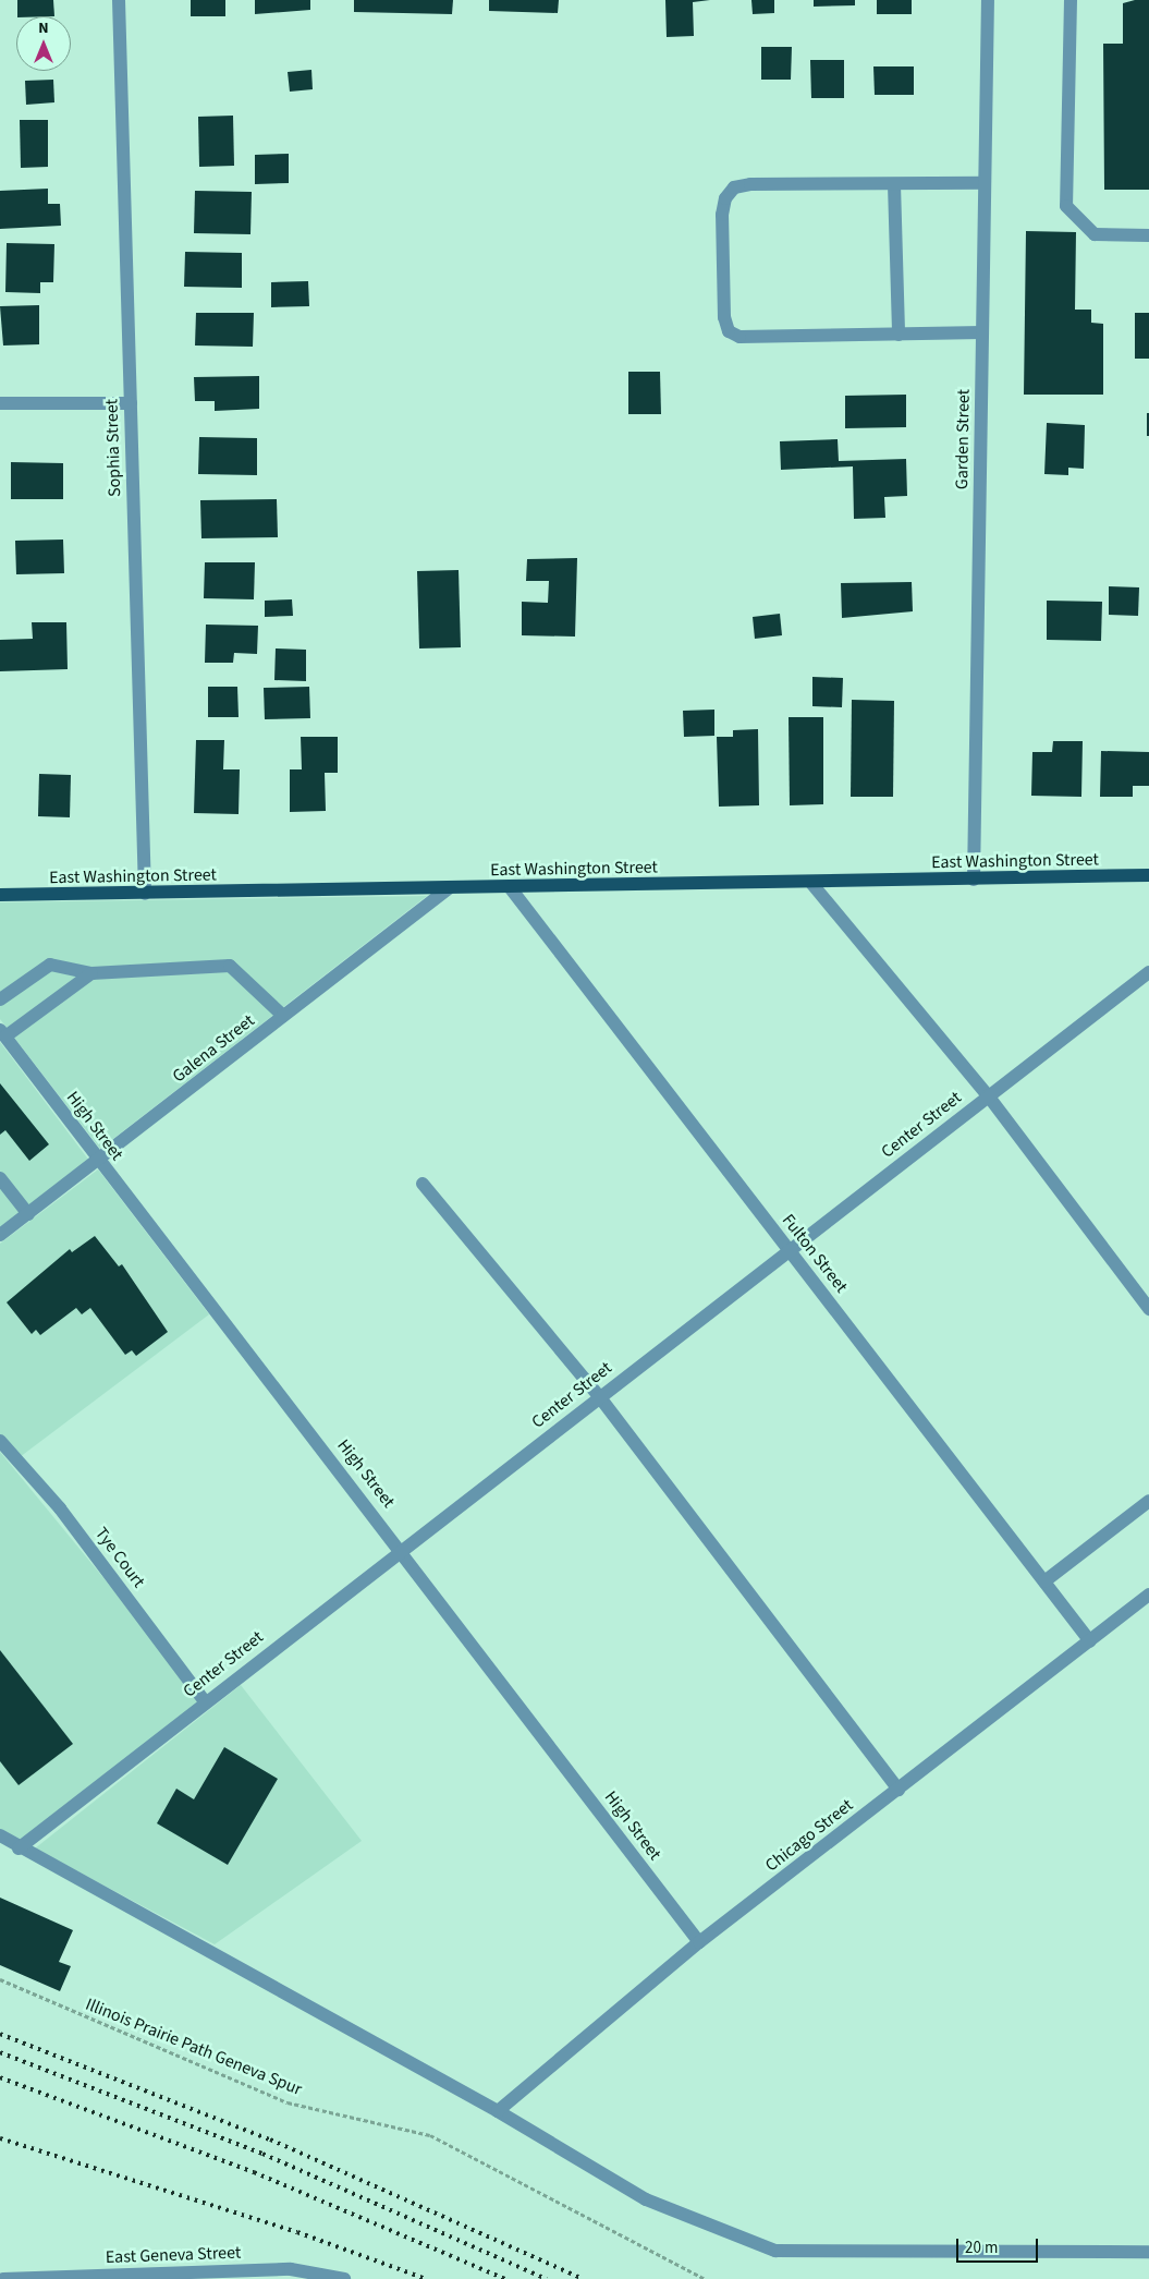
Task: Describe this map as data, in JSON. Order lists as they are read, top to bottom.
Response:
{
  "streets": {
    "main road": ["East Washington Street"],
    "street": [
      "Garden Street",
      "Sophia Street",
      "Galena Street",
      "Center Street",
      "High Street",
      "Fulton Street",
      "Tye Court",
      "Chicago Street",
      "East Geneva Street"
    ],
    "path": ["Illinois Prairie Path Geneva Spur"]
  },
  "crossings": [
    ["Garden Street", "East Washington Street"],
    ["Sophia Street", "East Washington Street"],
    ["East Washington Street", "Galena Street"],
    ["East Washington Street", "Fulton Street"],
    ["Galena Street", "High Street"],
    ["Center Street", "High Street"],
    ["Center Street", "Fulton Street"],
    ["Center Street", "Tye Court"],
    ["High Street", "Chicago Street"],
    ["Fulton Street", "Chicago Street"]
  ],
  "scale_bar": "20 m",
  "north": "top"
}
